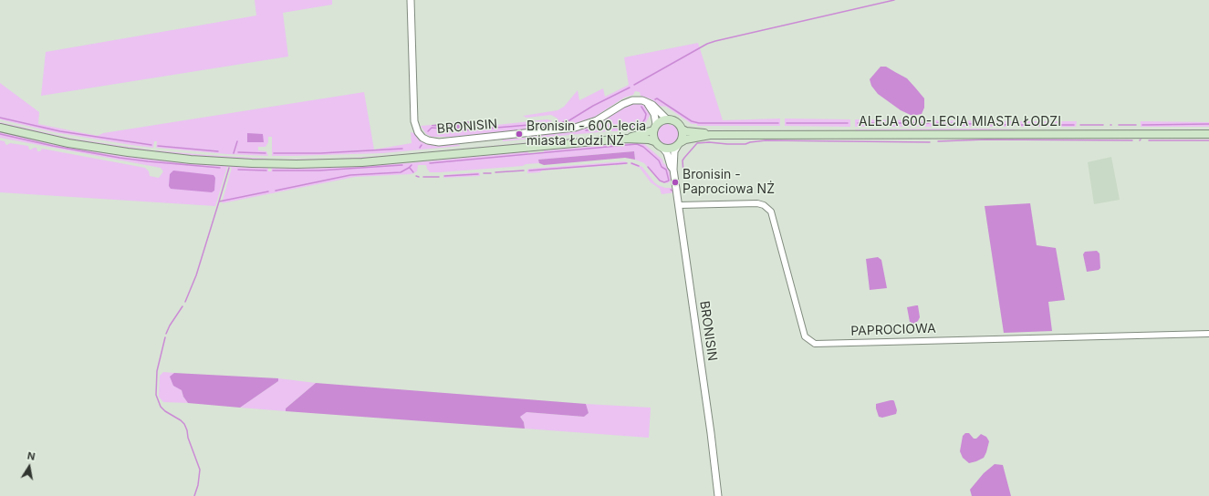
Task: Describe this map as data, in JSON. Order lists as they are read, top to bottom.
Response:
{
  "streets": {
    "main road": ["ALEJA 600-LECIA MIASTA ŁODZI"],
    "street": ["BRONISIN", "PAPROCIOWA"]
  },
  "crossings": [
    ["ALEJA 600-LECIA MIASTA ŁODZI", "BRONISIN"],
    ["BRONISIN", "PAPROCIOWA"]
  ],
  "places": ["Bronisin - 600-lecia miasta Łodzi NŻ", "Bronisin - Paprociowa NŻ"],
  "north": "top"
}
